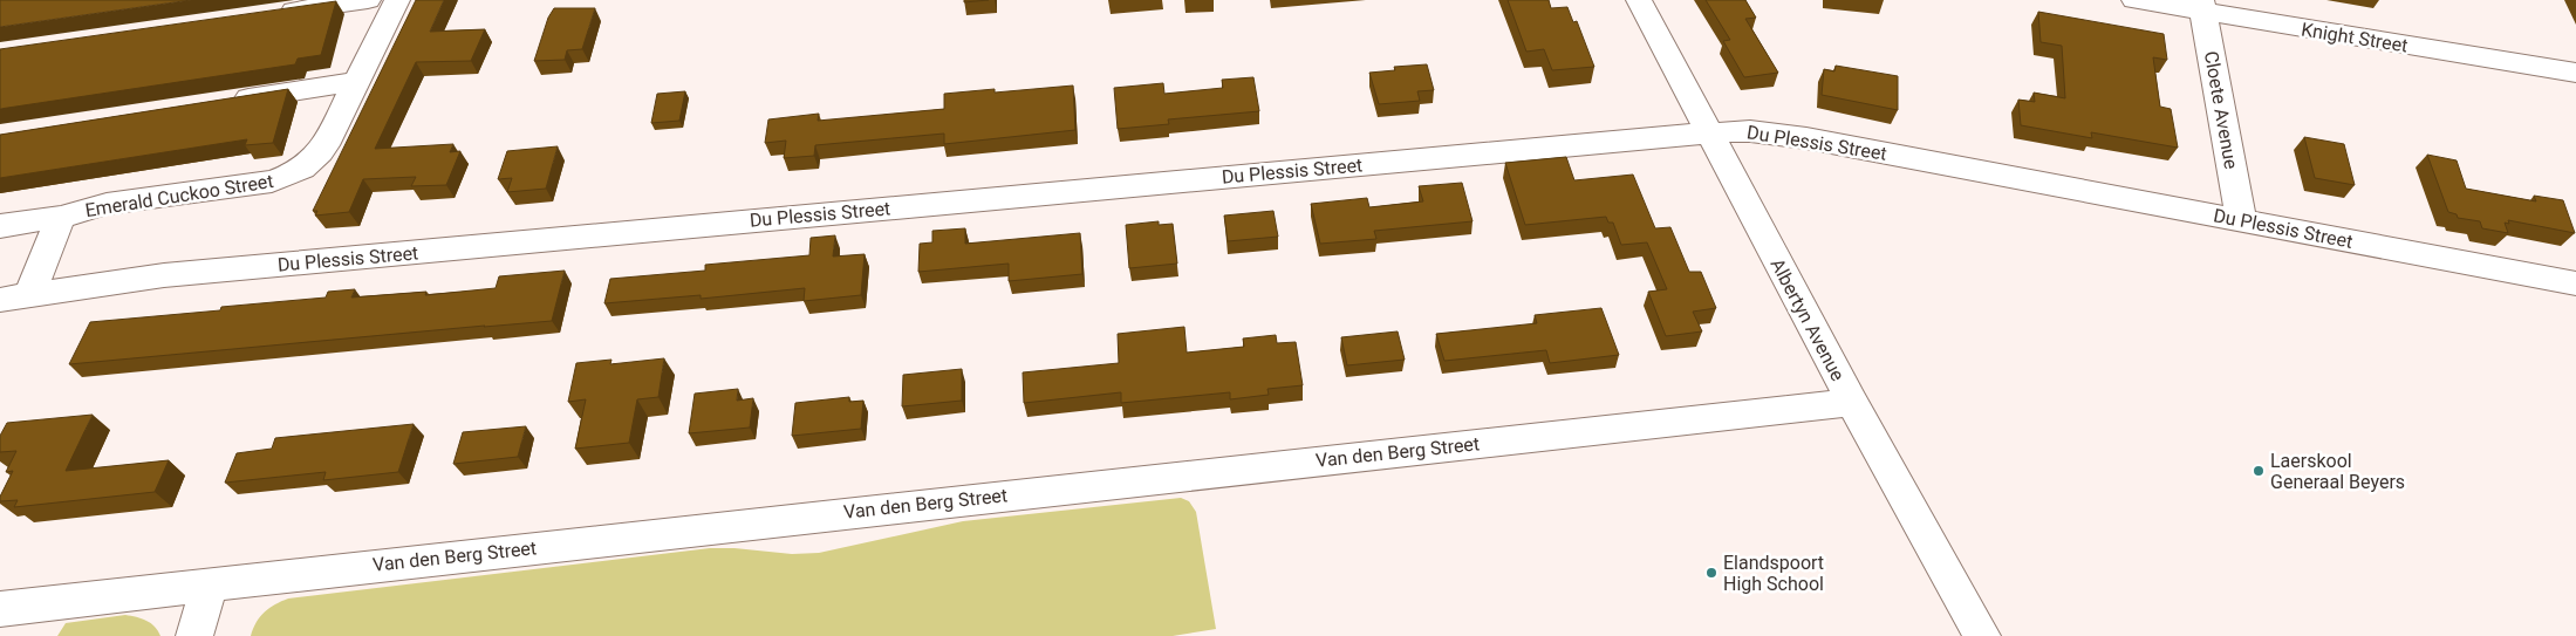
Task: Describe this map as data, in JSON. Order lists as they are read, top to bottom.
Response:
{
  "streets": {
    "street": [
      "Knight Street",
      "Cloete Avenue",
      "Du Plessis Street",
      "Emerald Cuckoo Street",
      "Albertyn Avenue",
      "Van den Berg Street"
    ]
  },
  "crossings": [
    ["Knight Street", "Cloete Avenue"],
    ["Cloete Avenue", "Du Plessis Street"],
    ["Du Plessis Street", "Albertyn Avenue"],
    ["Albertyn Avenue", "Van den Berg Street"]
  ],
  "places": ["Laerskool Generaal Beyers", "Elandspoort High School"]
}
